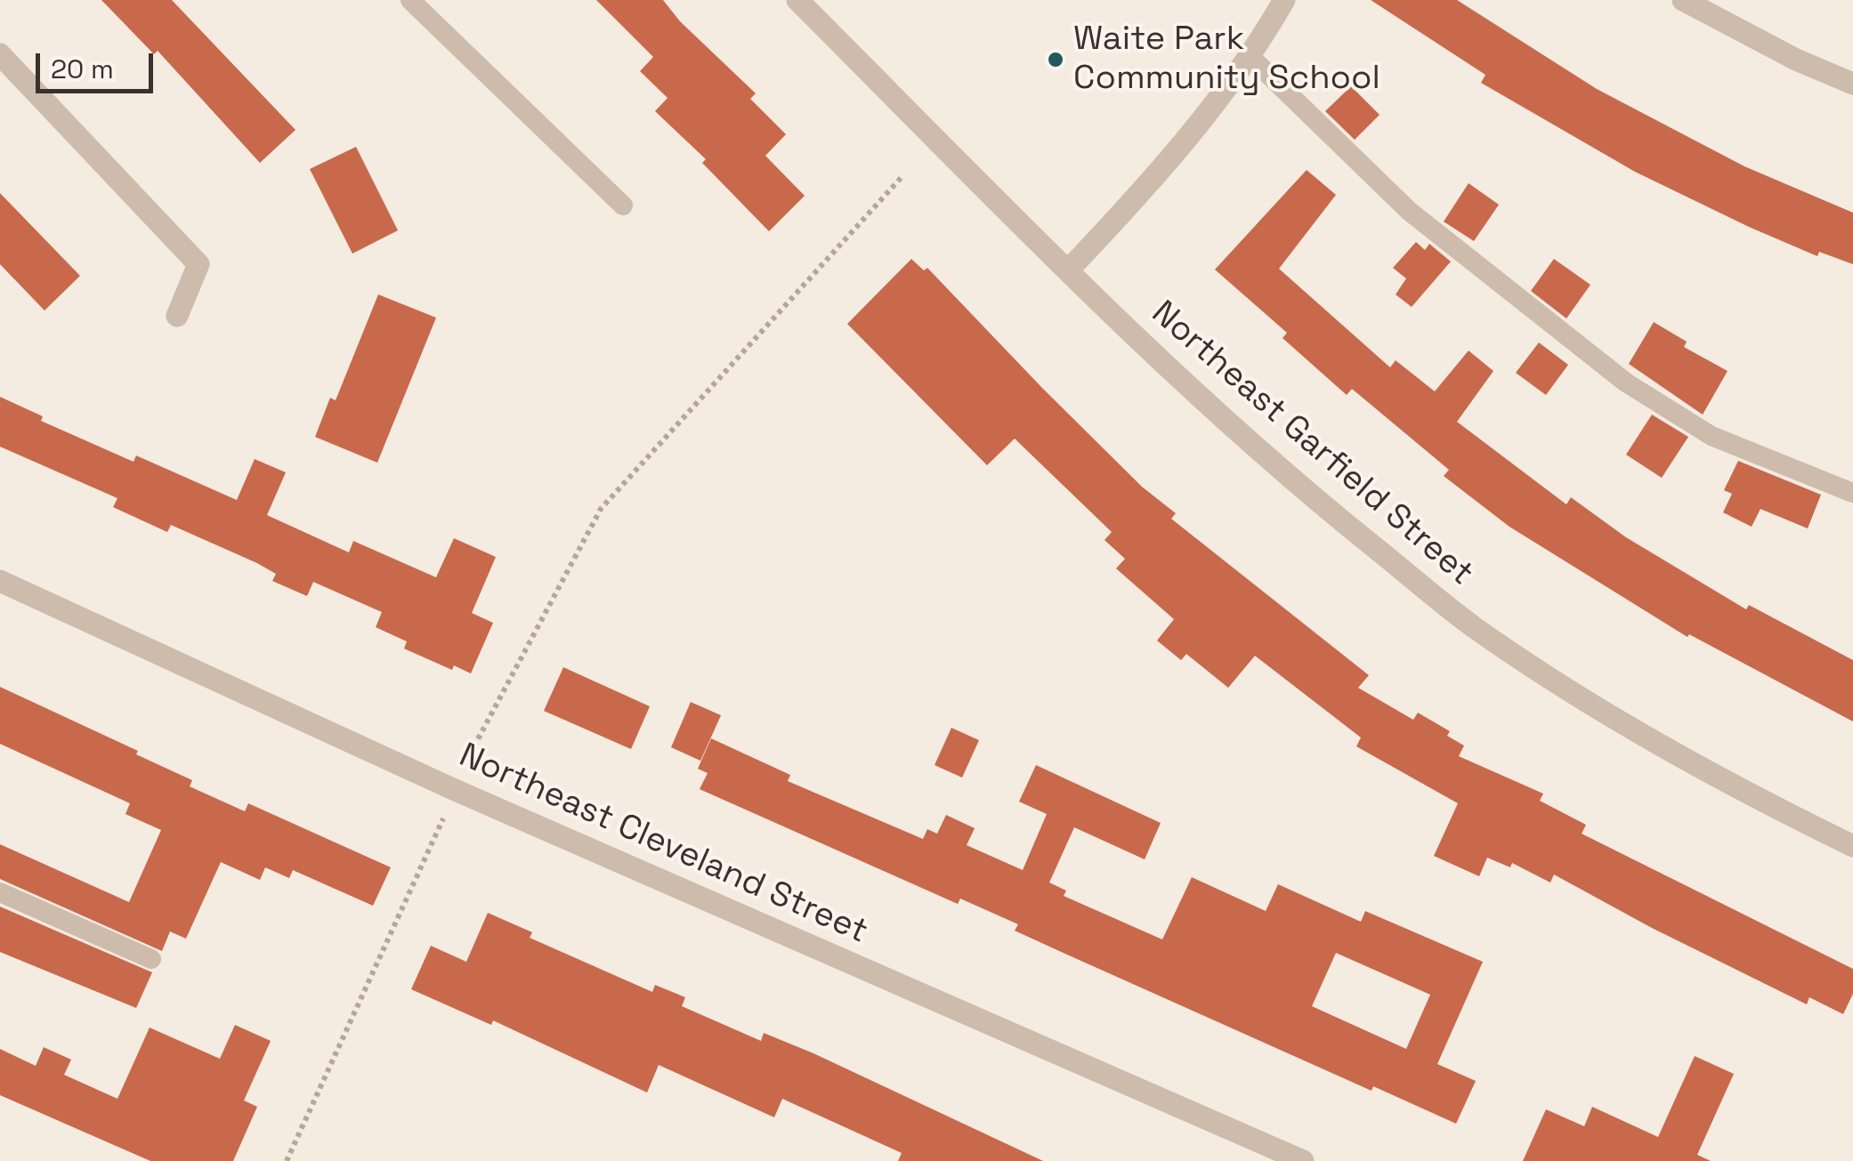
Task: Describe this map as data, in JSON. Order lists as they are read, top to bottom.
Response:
{
  "streets": {
    "street": ["Northeast Garfield Street", "Northeast Cleveland Street"]
  },
  "places": ["Waite Park Community School"],
  "scale_bar": "20 m"
}
